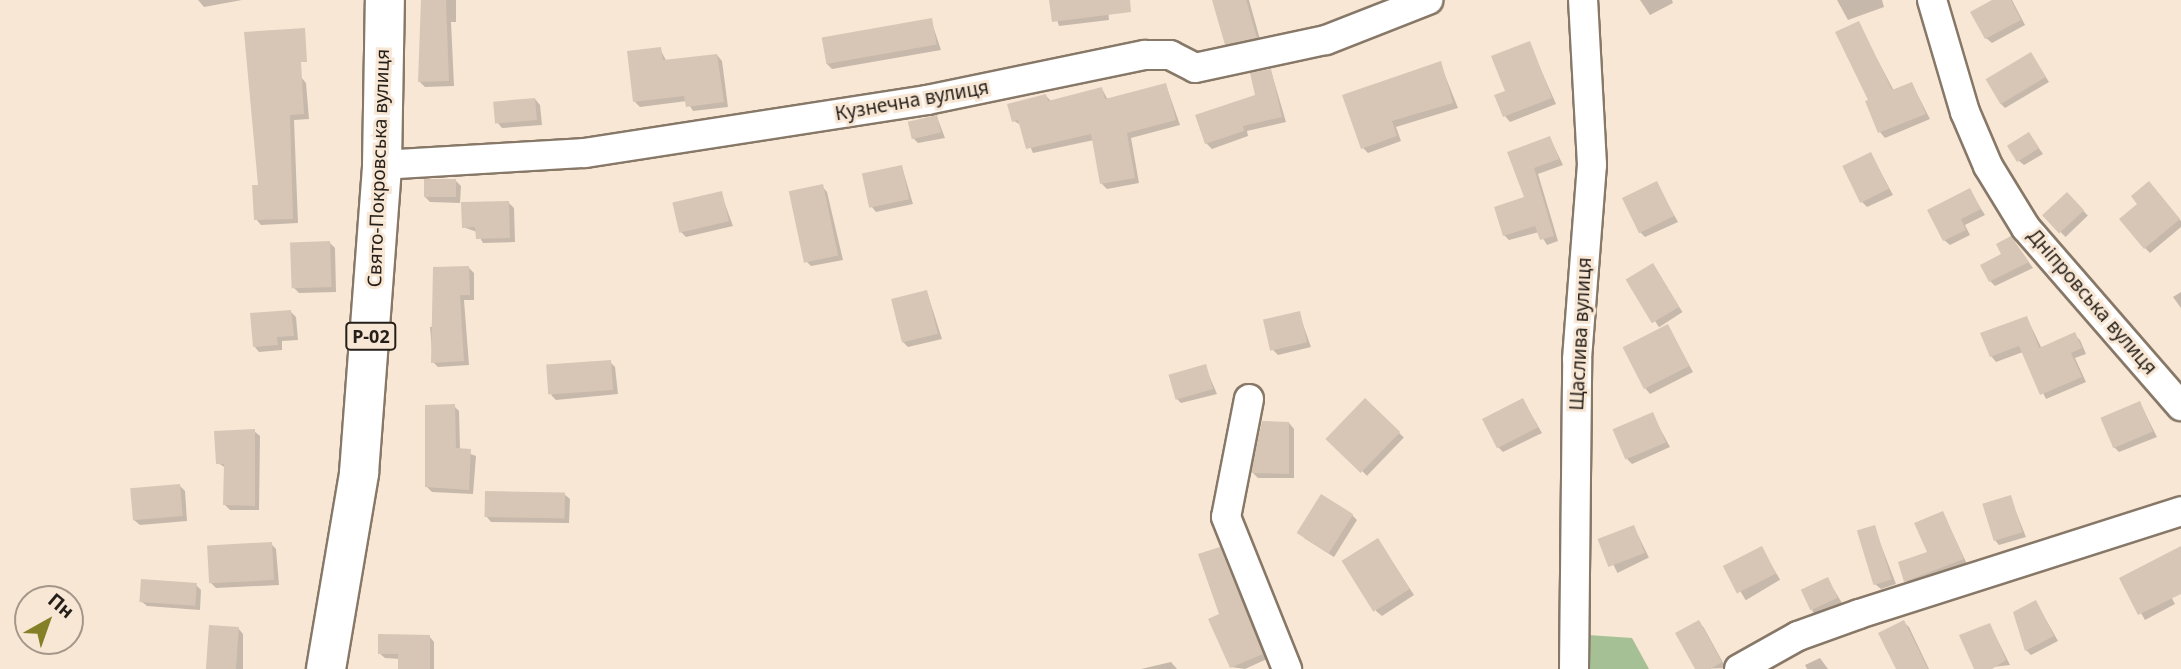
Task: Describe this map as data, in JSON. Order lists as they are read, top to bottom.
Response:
{
  "streets": {
    "main road": ["Свято-Покровська вулиця", "Р-02"],
    "street": ["Кузнечна вулиця", "Дніпровська вулиця", "Щаслива вулиця"]
  },
  "crossings": [
    ["Кузнечна вулиця", "Свято-Покровська вулиця"]
  ],
  "north": "top right"
}
